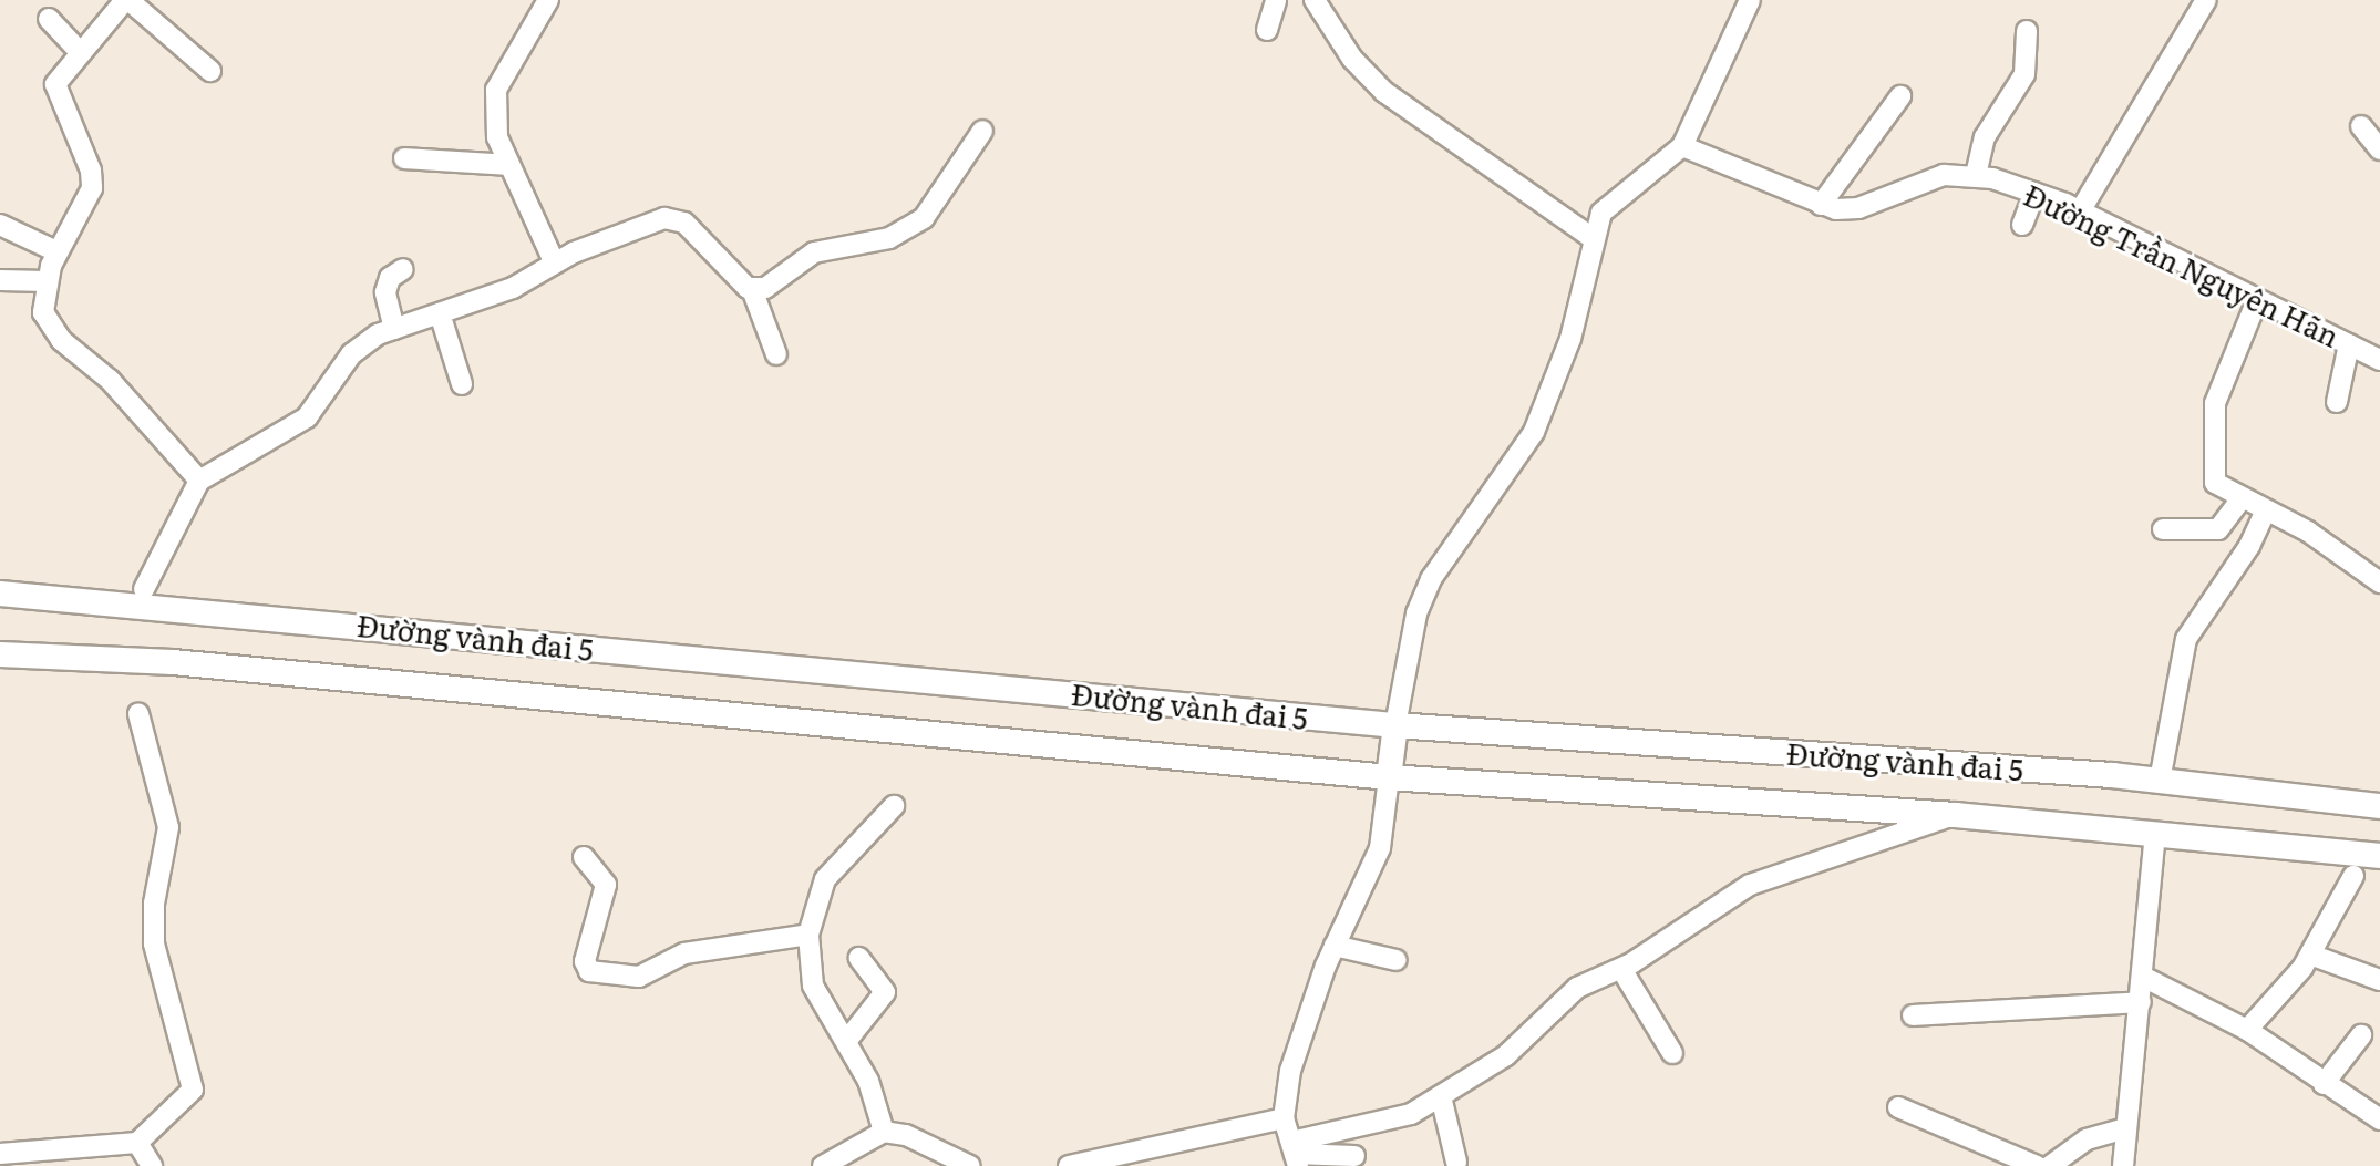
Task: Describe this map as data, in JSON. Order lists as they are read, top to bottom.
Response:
{
  "streets": {
    "main road": ["Đường vành đai 5"],
    "street": ["Đường Trần Nguyên Hãn"]
  }
}
